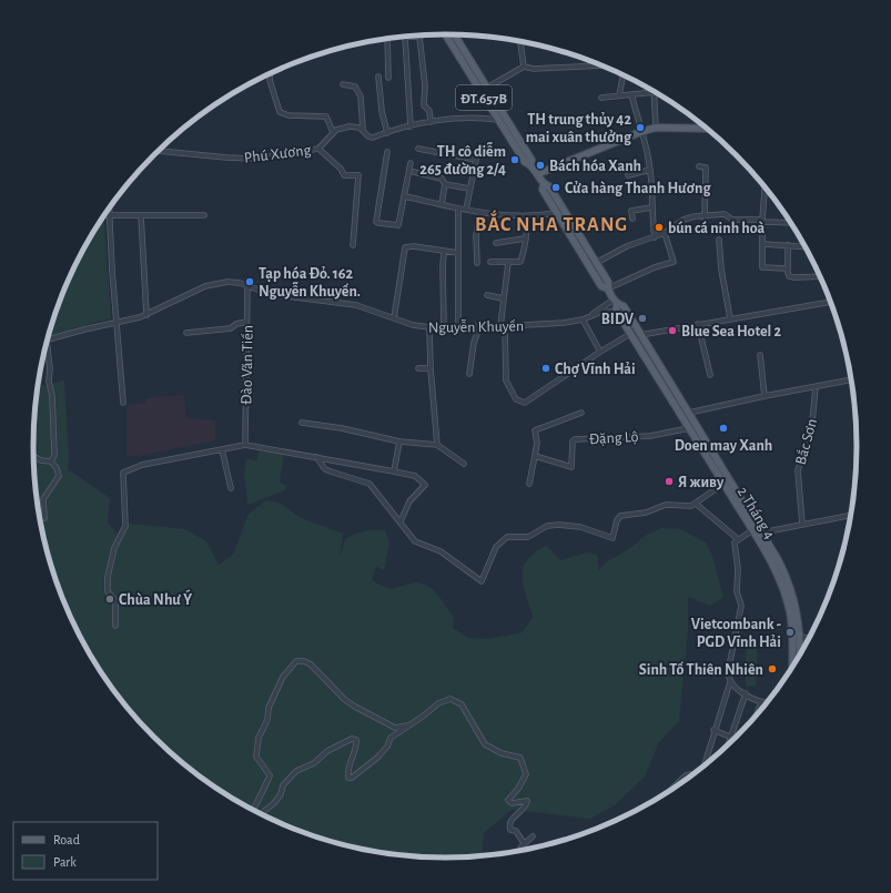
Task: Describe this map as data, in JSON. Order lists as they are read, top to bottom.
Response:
{
  "streets": {
    "main road": ["ĐT.657B", "2 Tháng 4"],
    "street": [
      "Phú Xương",
      "Nguyễn Khuyến",
      "Đào Văn Tiến",
      "Đặng Lộ",
      "Bắc Sơn"
    ]
  },
  "crossings": [
    ["Nguyễn Khuyến", "Đào Văn Tiến"],
    ["Nguyễn Khuyến", "2 Tháng 4"],
    ["Đặng Lộ", "2 Tháng 4"]
  ],
  "districts": ["BẮC NHA TRANG"],
  "places": [
    "TH trung thủy 42 mai xuân thưởng",
    "TH cô diễm 265 đường 2/4",
    "Bách hóa Xanh",
    "Cửa hàng Thanh Hương",
    "bún cá ninh hoà",
    "Tạp hóa Đỏ. 162 Nguyễn Khuyến.",
    "BIDV",
    "Blue Sea Hotel 2",
    "Chợ Vĩnh Hải",
    "Doen may Xanh",
    "Я живу",
    "Chùa Như Ý",
    "Vietcombank - PGD Vĩnh Hải",
    "Sinh Tố Thiên Nhiên"
  ],
  "legend": ["Road", "Park"]
}
